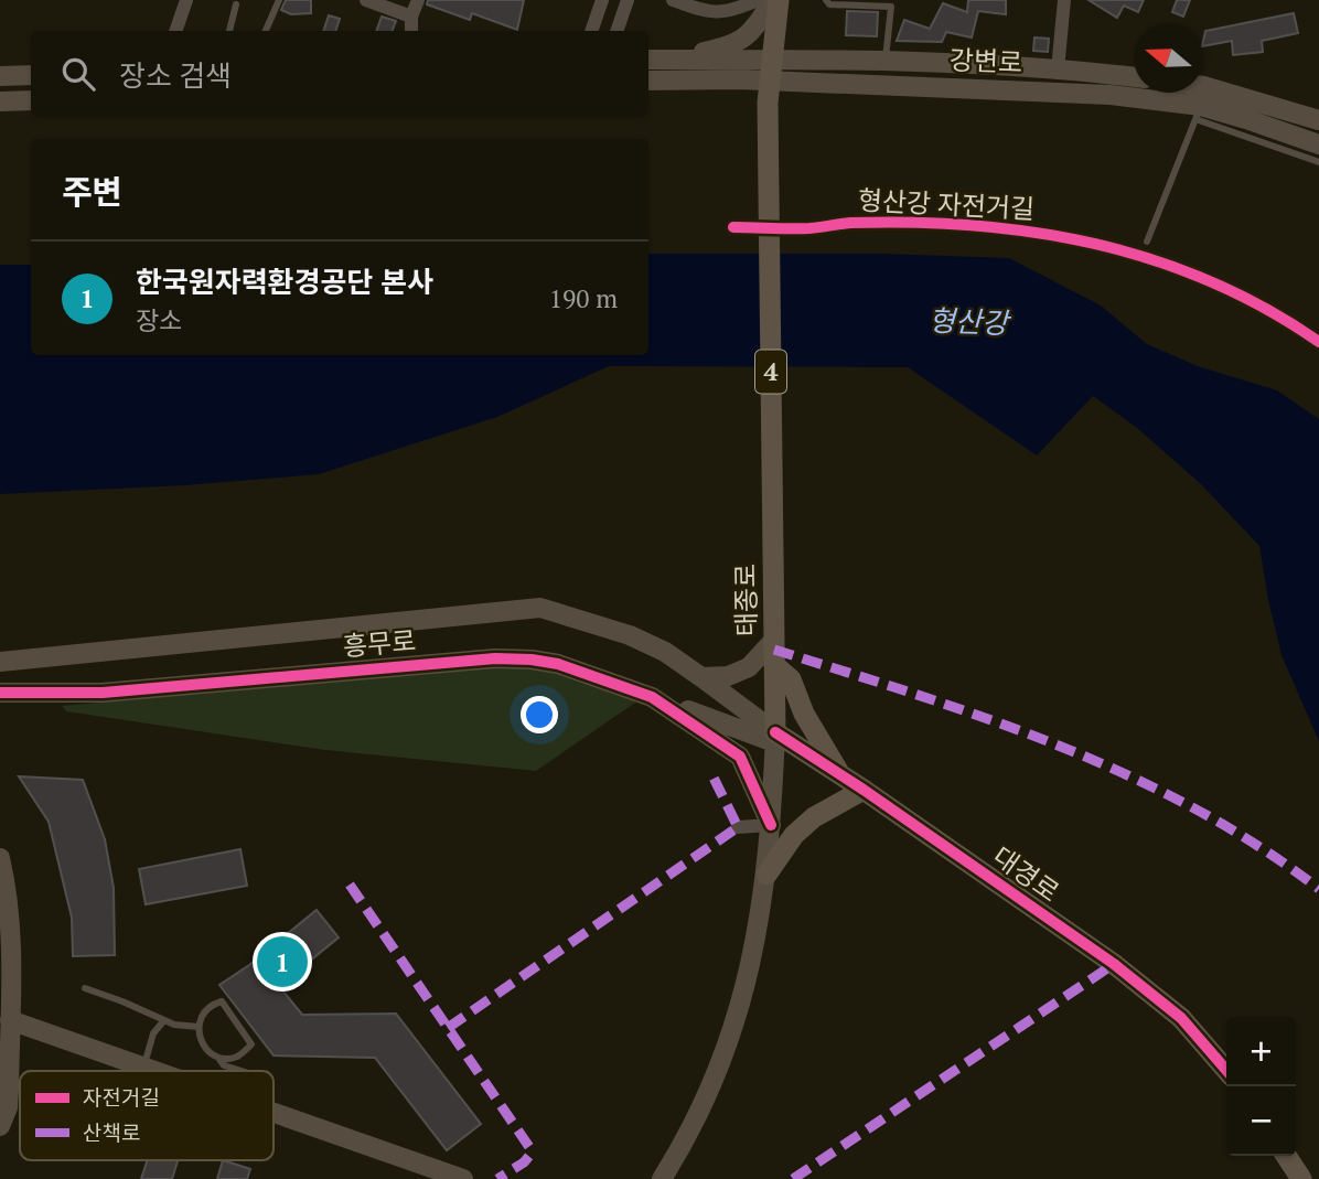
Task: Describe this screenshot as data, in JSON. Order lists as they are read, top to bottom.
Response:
{
  "streets": {
    "main road": ["4", "태종로", "대경로"],
    "street": ["강변로", "흥무로"],
    "cycle path": ["형산강 자전거길"]
  },
  "crossings": [
    ["강변로", "태종로"],
    ["태종로", "흥무로"],
    ["태종로", "대경로"],
    ["흥무로", "대경로"]
  ],
  "water": ["형산강"],
  "legend": ["자전거길", "산책로"],
  "north": "left",
  "page": {
    "search": "장소 검색",
    "heading": "주변",
    "list": [
      {
        "mark": "1",
        "name": "한국원자력환경공단 본사",
        "note": "장소",
        "value": "190 m"
      }
    ],
    "pins": "1",
    "map_buttons": ["+", "−"]
  }
}
